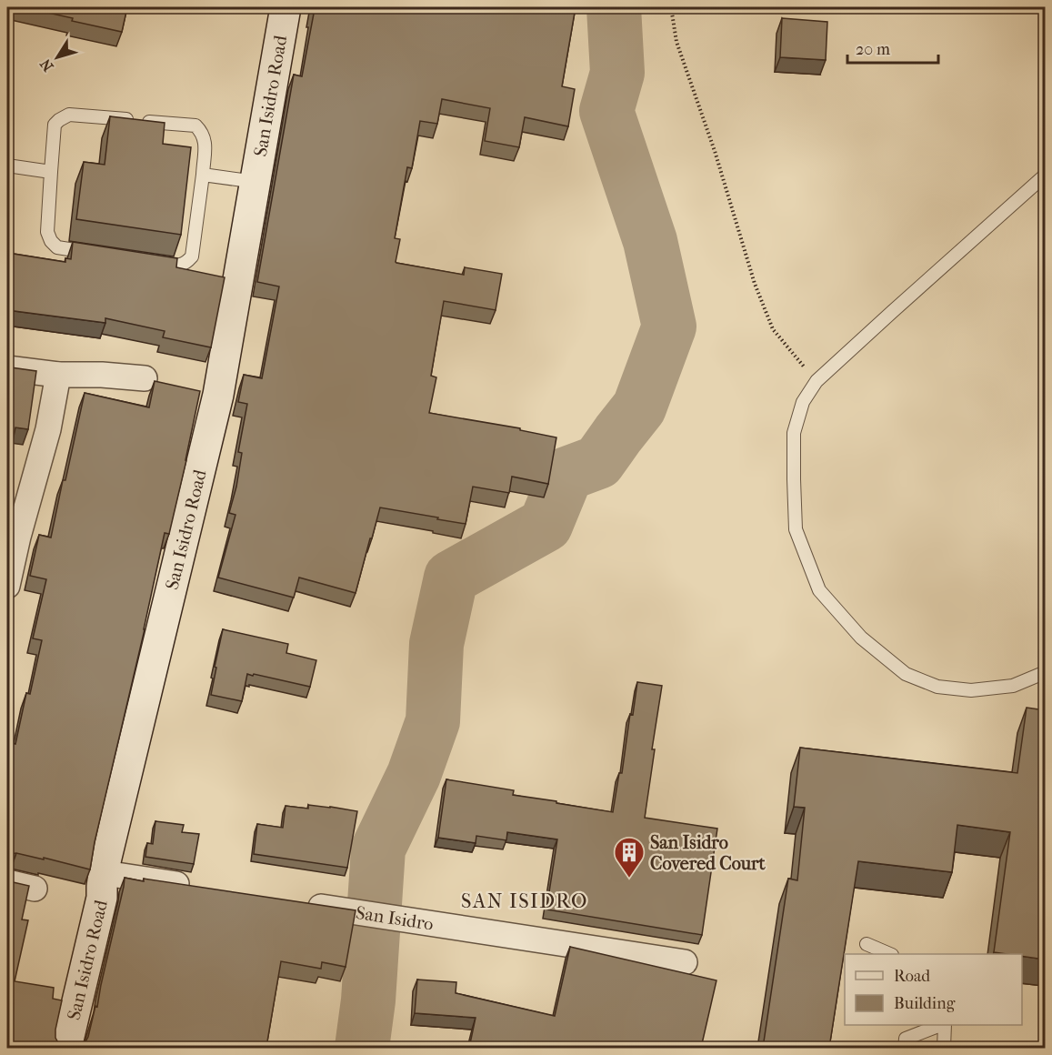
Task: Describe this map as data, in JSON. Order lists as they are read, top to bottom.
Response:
{
  "streets": {
    "main road": ["San Isidro Road"],
    "street": ["San Isidro"]
  },
  "districts": ["SAN ISIDRO"],
  "places": {
    "building": ["San Isidro Covered Court"]
  },
  "legend": ["Road", "Building"],
  "scale_bar": "20 m",
  "north": "bottom left"
}
